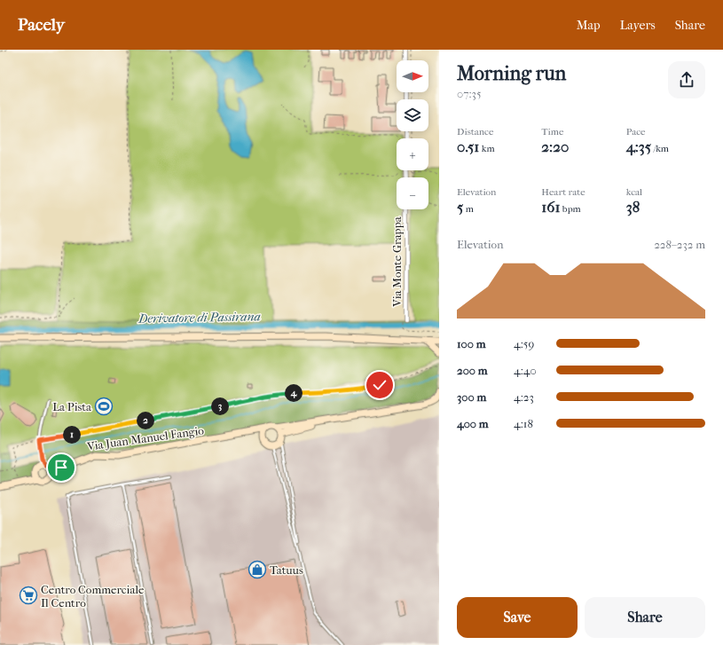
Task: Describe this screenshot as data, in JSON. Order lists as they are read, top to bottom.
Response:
{
  "streets": {
    "street": ["Via Monte Grappa", "Via Juan Manuel Fangio"]
  },
  "water": ["Derivatore di Passirana"],
  "places": {
    "sports": ["La Pista"],
    "shop": ["Tatuus"],
    "supermarket": ["Centro Commerciale Il Centro"]
  },
  "north": "right",
  "page": {
    "header": "Pacely",
    "nav": ["Map", "Layers", "Share"],
    "heading": ["Morning run", "07:35"],
    "map_buttons": ["+", "−"],
    "stats": [
      ["Distance", "0.51 km"],
      ["Time", "2:20"],
      ["Pace", "4:35 /km"],
      ["Elevation", "5 m"],
      ["Heart rate", "161 bpm"],
      ["kcal", "38"]
    ],
    "chart": ["Elevation", "228–232 m"],
    "list": [
      {
        "name": "100 m",
        "note": "4:59"
      },
      {
        "name": "200 m",
        "note": "4:40"
      },
      {
        "name": "300 m",
        "note": "4:23"
      },
      {
        "name": "400 m",
        "note": "4:18"
      }
    ],
    "pins": [
      "4",
      "3",
      "2",
      "1"
    ],
    "buttons": ["Save", "Share"]
  }
}
